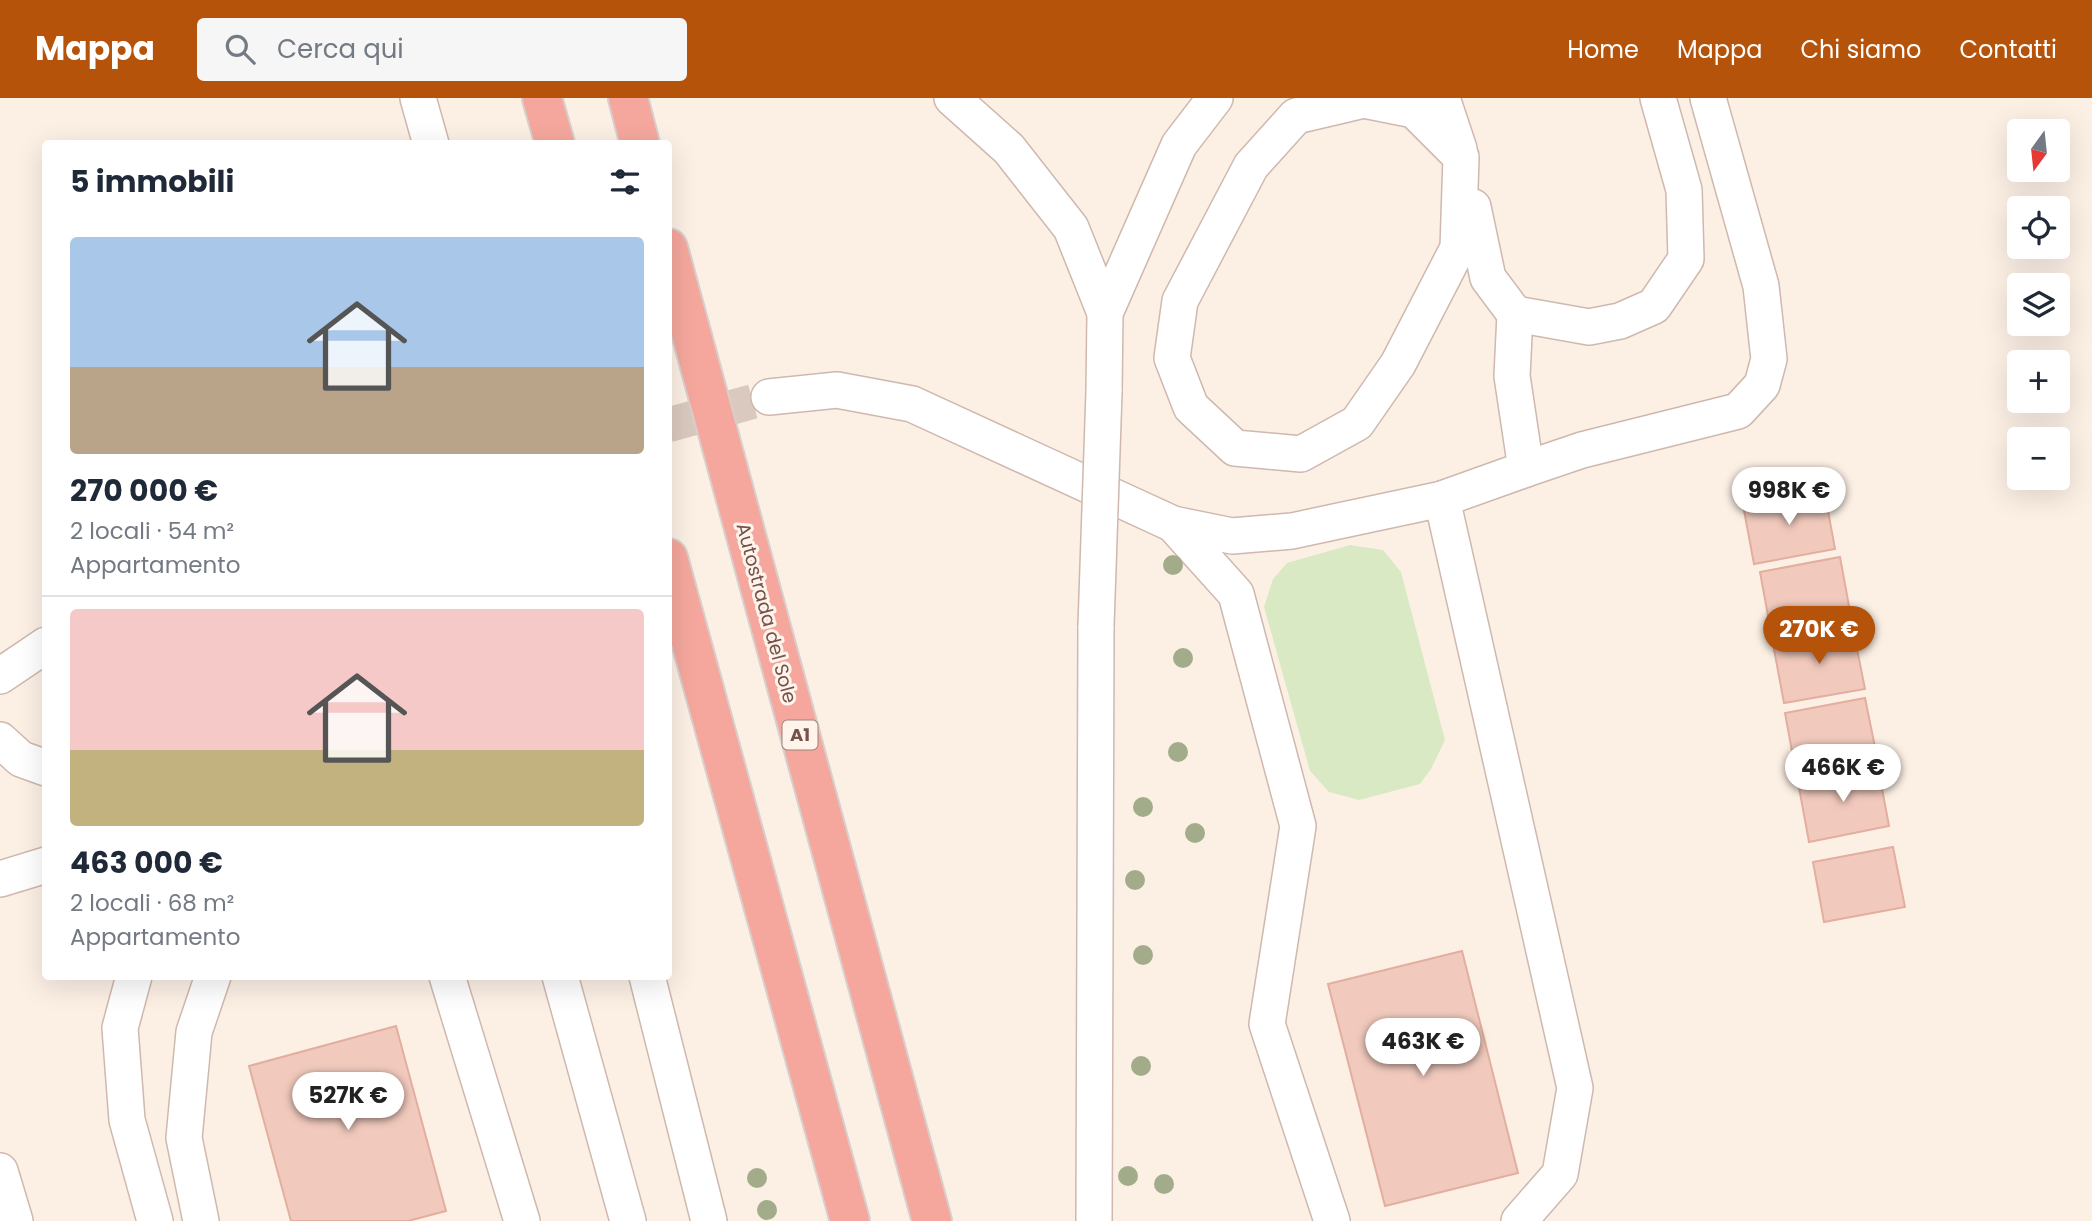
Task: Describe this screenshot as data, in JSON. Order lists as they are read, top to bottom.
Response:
{
  "streets": {
    "highway": ["Autostrada del Sole", "A1"]
  },
  "north": "bottom",
  "page": {
    "header": "Mappa",
    "search": "Cerca qui",
    "nav": [
      "Home",
      "Mappa",
      "Chi siamo",
      "Contatti"
    ],
    "map_buttons": ["+", "−"],
    "heading": "5 immobili",
    "list": [
      {
        "name": "270 000 €",
        "note": "2 locali · 54 m² · Appartamento"
      },
      {
        "name": "463 000 €",
        "note": "2 locali · 68 m² · Appartamento"
      }
    ],
    "price": [
      "998K €",
      "270K €",
      "466K €",
      "463K €",
      "527K €"
    ]
  }
}
